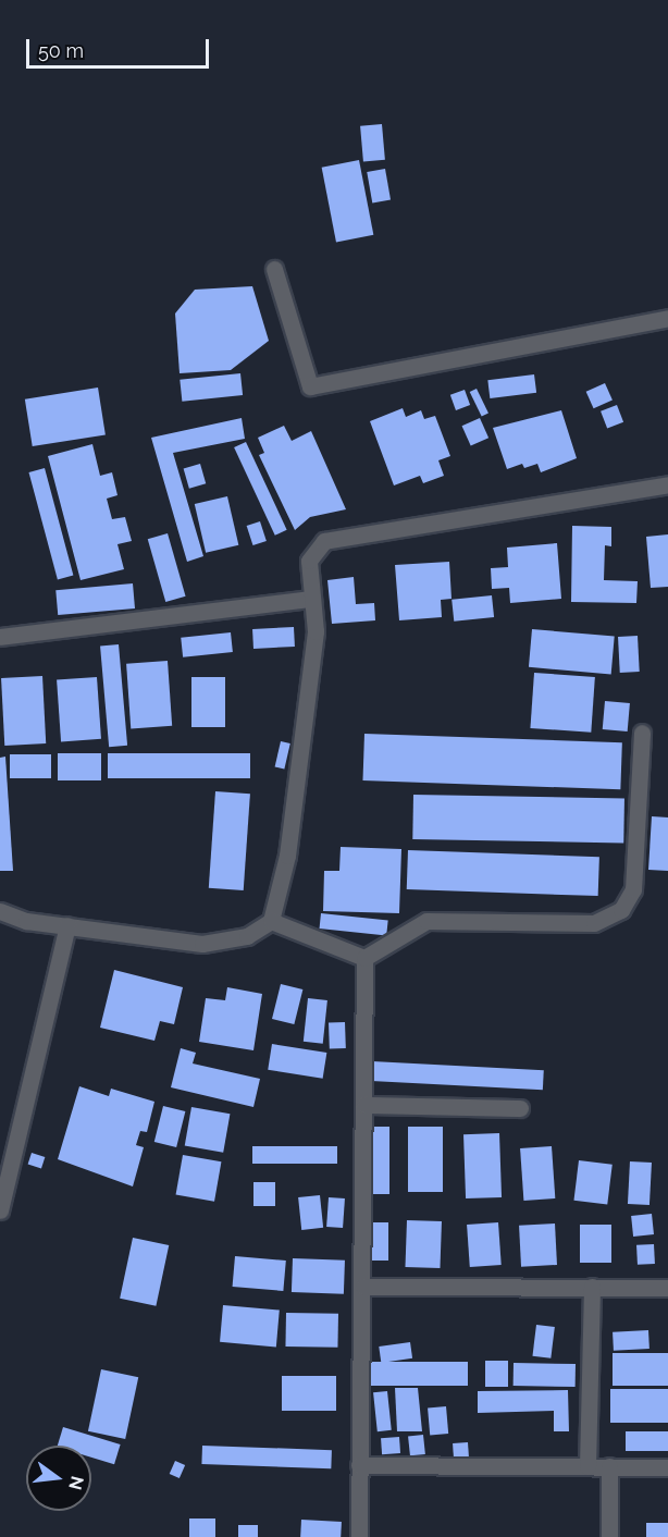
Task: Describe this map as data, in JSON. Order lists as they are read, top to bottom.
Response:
{
  "scale_bar": "50 m",
  "north": "right"
}
